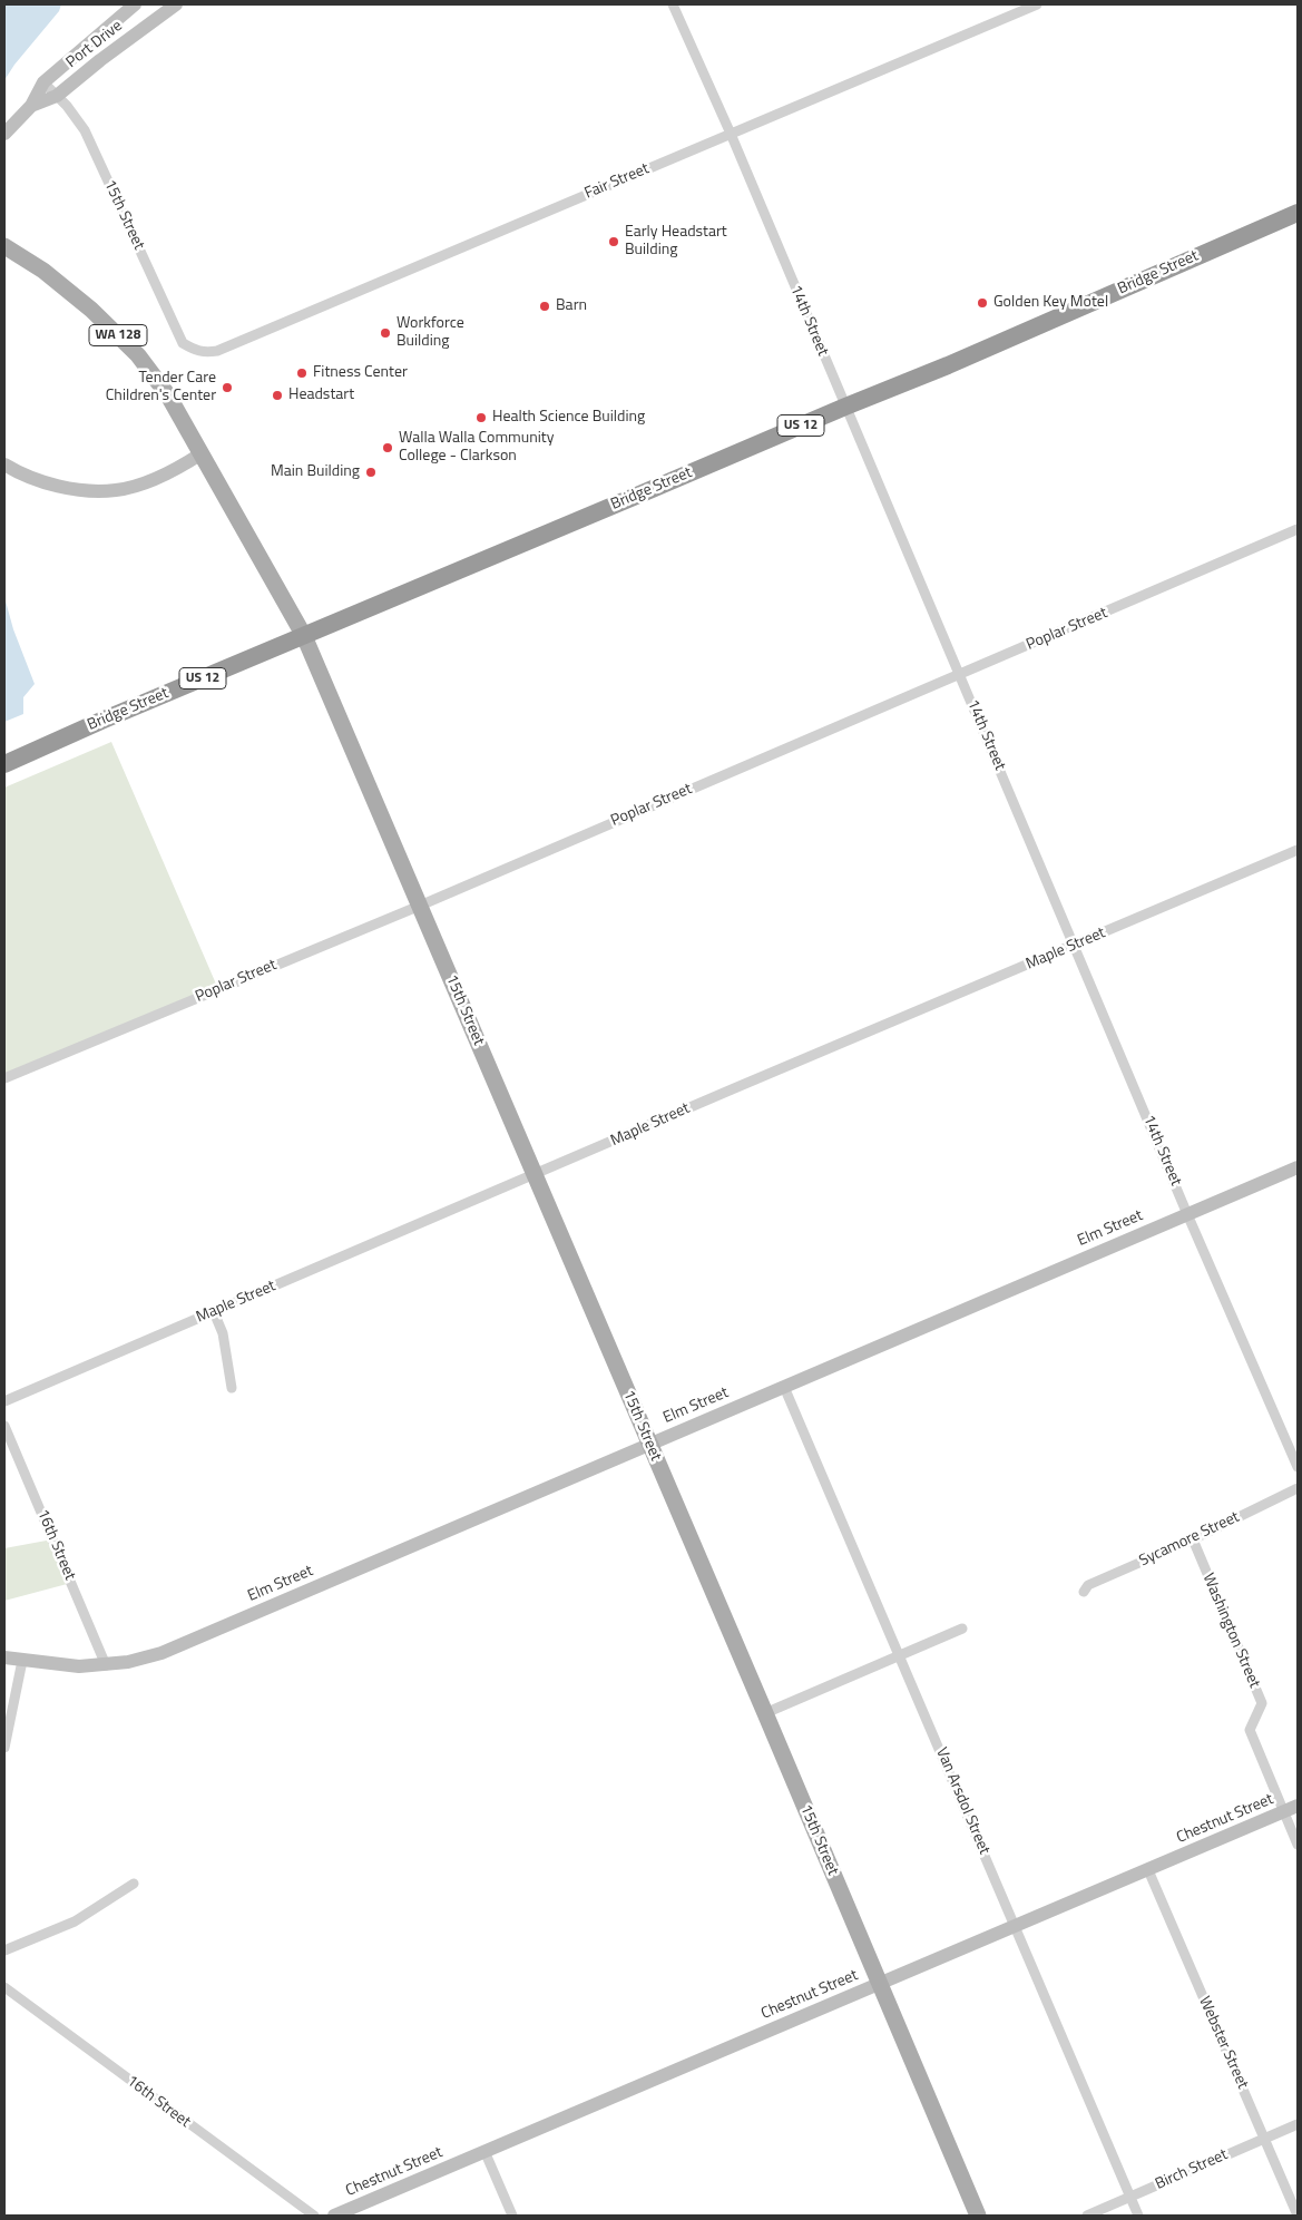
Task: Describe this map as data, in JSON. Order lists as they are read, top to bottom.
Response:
{
  "streets": {
    "highway": ["Bridge Street", "US 12"],
    "main road": ["15th Street", "WA 128"],
    "street": [
      "Port Drive",
      "Fair Street",
      "14th Street",
      "Poplar Street",
      "Maple Street",
      "Elm Street",
      "Sycamore Street",
      "16th Street",
      "Washington Street",
      "Van Arsdol Street",
      "Chestnut Street",
      "Webster Street",
      "Birch Street"
    ]
  },
  "crossings": [
    ["Port Drive", "15th Street"],
    ["Fair Street", "15th Street"],
    ["Fair Street", "14th Street"],
    ["15th Street", "Bridge Street"],
    ["15th Street", "WA 128"],
    ["15th Street", "Poplar Street"],
    ["15th Street", "Maple Street"],
    ["15th Street", "Elm Street"],
    ["15th Street", "Chestnut Street"],
    ["Bridge Street", "14th Street"],
    ["Bridge Street", "WA 128"],
    ["14th Street", "Poplar Street"],
    ["14th Street", "Maple Street"],
    ["14th Street", "Elm Street"],
    ["Elm Street", "16th Street"],
    ["Elm Street", "Van Arsdol Street"],
    ["Sycamore Street", "Washington Street"],
    ["Washington Street", "Chestnut Street"],
    ["Van Arsdol Street", "Chestnut Street"],
    ["Van Arsdol Street", "Birch Street"],
    ["Chestnut Street", "Webster Street"],
    ["Webster Street", "Birch Street"]
  ],
  "places": [
    "Early Headstart Building",
    "Golden Key Motel",
    "Barn",
    "Workforce Building",
    "Fitness Center",
    "Tender Care Children's Center",
    "Headstart",
    "Health Science Building",
    "Walla Walla Community College - Clarkson",
    "Main Building"
  ]
}
